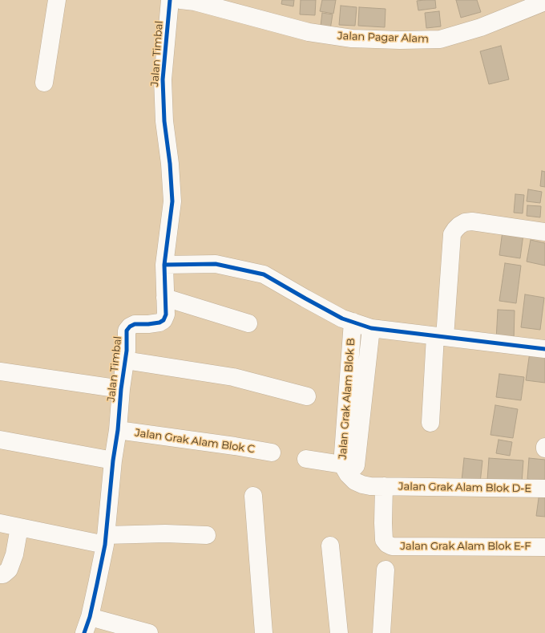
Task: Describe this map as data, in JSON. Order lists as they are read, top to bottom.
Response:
{
  "streets": {
    "street": [
      "Jalan Pagar Alam",
      "Jalan Timbal",
      "Jalan Grak Alam Blok B",
      "Jalan Grak Alam Blok C",
      "Jalan Grak Alam Blok D-E",
      "Jalan Grak Alam Blok E-F"
    ]
  },
  "crossings": [
    ["Jalan Timbal", "Jalan Grak Alam Blok C"],
    ["Jalan Grak Alam Blok D-E", "Jalan Grak Alam Blok E-F"]
  ]
}
